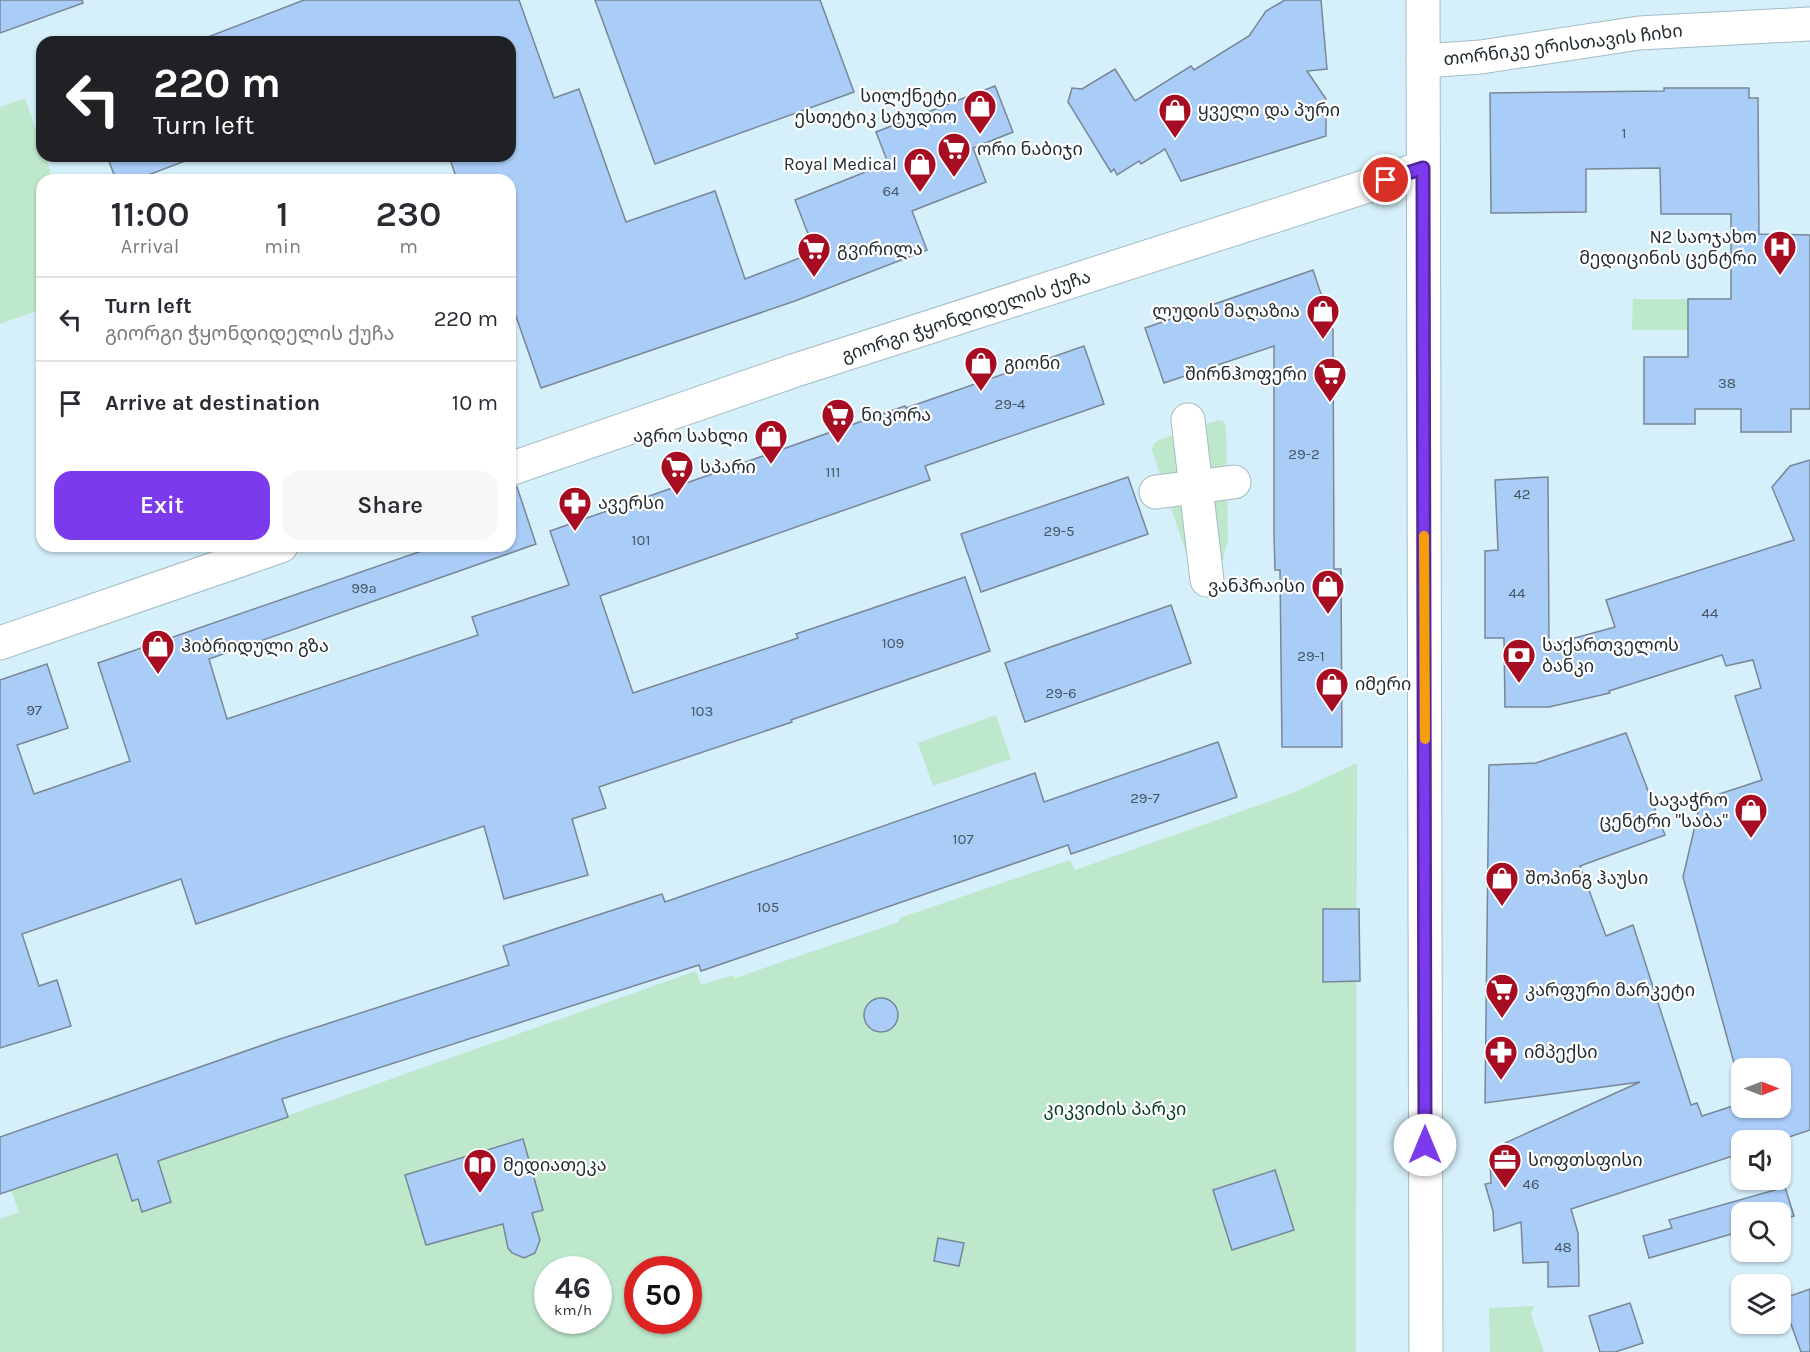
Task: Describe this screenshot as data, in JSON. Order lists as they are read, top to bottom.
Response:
{
  "streets": {
    "street": ["თორნიკე ერისთავის ჩიხი", "გიორგი ჭყონდიდელის ქუჩა"]
  },
  "parks": ["კიკვიძის პარკი"],
  "places": {
    "shop": [
      "სილქნეტი ესთეტიკ სტუდიო",
      "ყველი და პური",
      "Royal Medical",
      "ლუდის მაღაზია",
      "გიონი",
      "აგრო სახლი",
      "ვანპრაისი",
      "ჰიბრიდული გზა",
      "იმერი",
      "სავაჭრო ცენტრი \"საბა\"",
      "შოპინგ ჰაუსი"
    ],
    "supermarket": [
      "ორი ნაბიჯი",
      "გვირილა",
      "შირნჰოფერი",
      "ნიკორა",
      "სპარი",
      "კარფური მარკეტი"
    ],
    "hospital": ["N2 საოჯახო მედიცინის ცენტრი"],
    "pharmacy": ["ავერსი", "იმპექსი"],
    "bank": ["საქართველოს ბანკი"],
    "office": ["სოფთსფისი"],
    "library": ["მედიათეკა"]
  },
  "house_numbers": [
    "1",
    "64",
    "38",
    "29-4",
    "29-2",
    "111",
    "42",
    "29-5",
    "101",
    "99a",
    "44",
    "44",
    "109",
    "29-1",
    "29-6",
    "97",
    "103",
    "29-7",
    "107",
    "105",
    "46",
    "48"
  ],
  "north": "right",
  "page": {
    "turn": ["220 m", "Turn left"],
    "eta": [
      "11:00",
      "Arrival",
      "1",
      "min",
      "230",
      "m"
    ],
    "list": [
      {
        "name": "Turn left",
        "note": "გიორგი ჭყონდიდელის ქუჩა",
        "value": "220 m"
      },
      {
        "name": "Arrive at destination",
        "value": "10 m"
      }
    ],
    "buttons": ["Exit", "Share"],
    "speed": "46 km/h",
    "limit": "50"
  }
}
